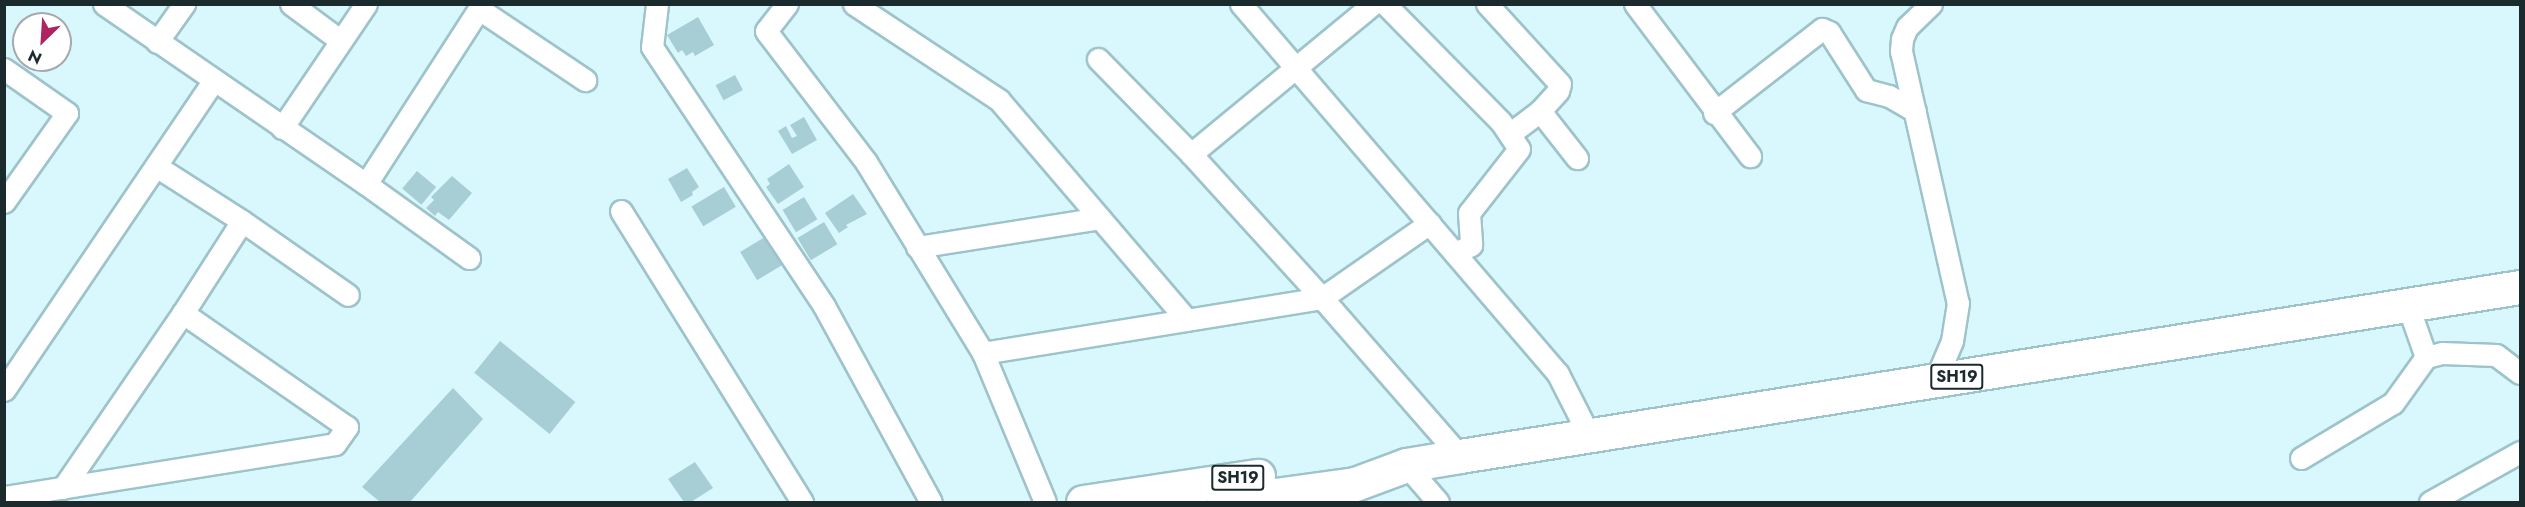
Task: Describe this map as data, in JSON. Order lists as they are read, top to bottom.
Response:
{
  "streets": {
    "main road": ["SH19"]
  },
  "north": "bottom left"
}
